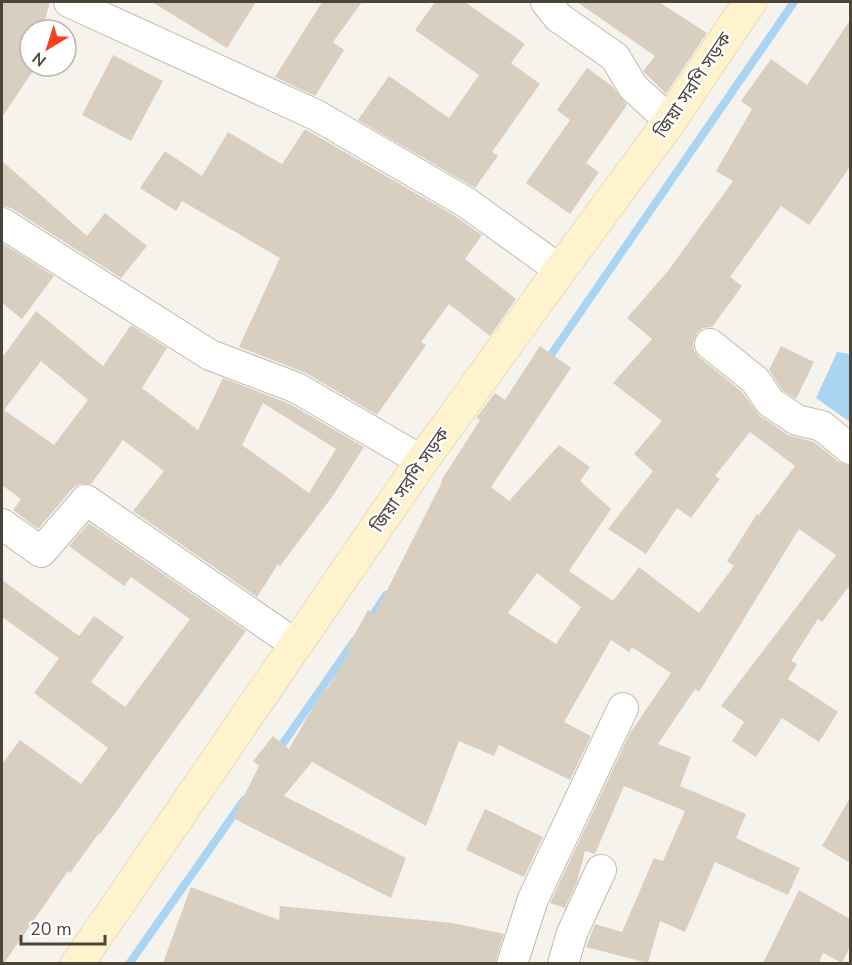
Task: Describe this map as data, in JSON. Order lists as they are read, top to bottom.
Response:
{
  "streets": {
    "main road": ["জিয়া সরণি সড়ক"]
  },
  "scale_bar": "20 m",
  "north": "bottom left"
}
